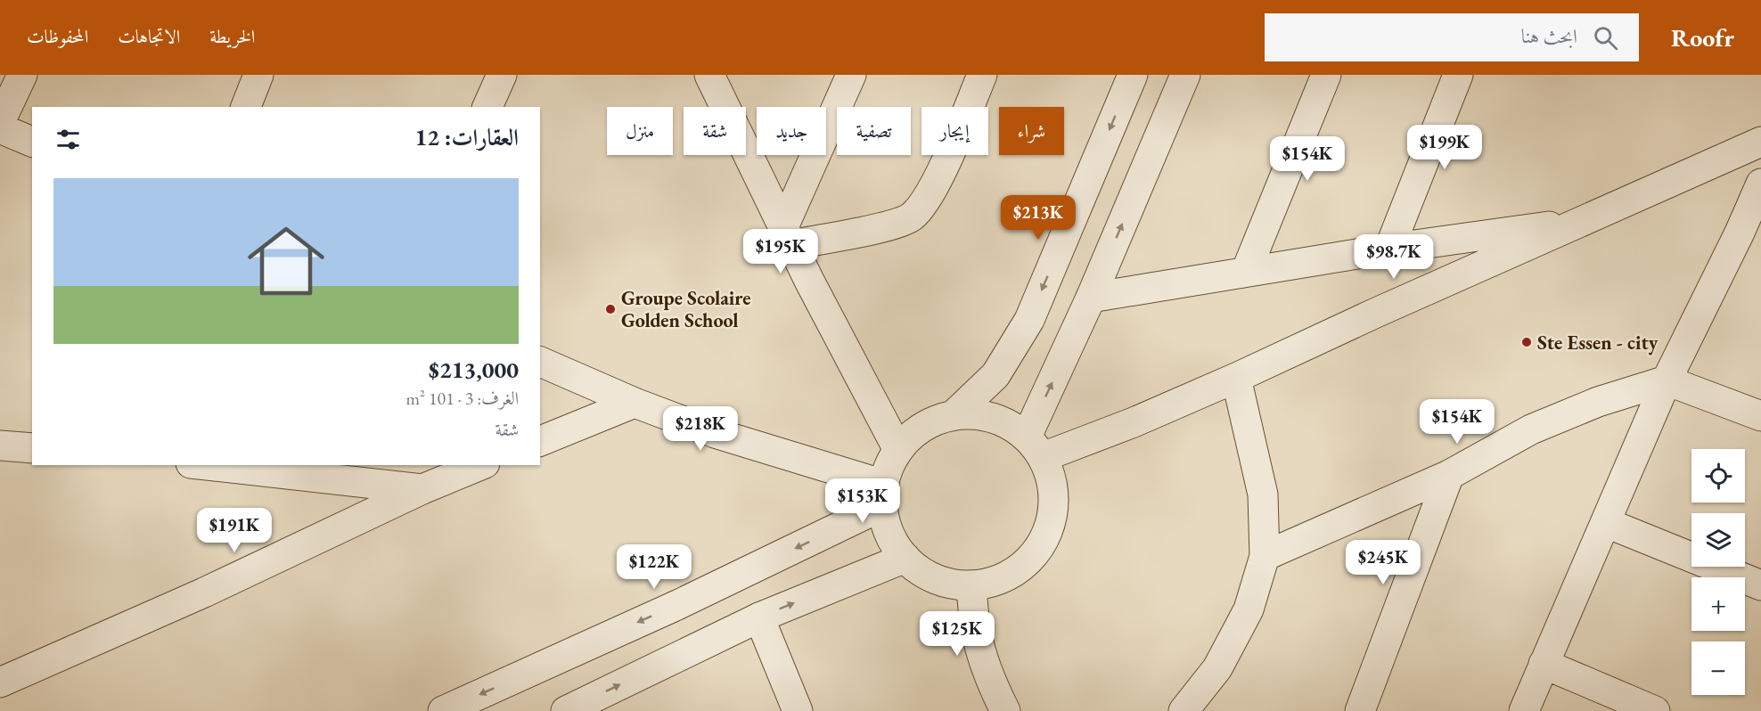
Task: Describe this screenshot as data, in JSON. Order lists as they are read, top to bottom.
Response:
{
  "places": ["Groupe Scolaire Golden School", "Ste Essen - city"],
  "page": {
    "header": "Roofr",
    "search": "ابحث هنا",
    "nav": ["الخريطة", "الاتجاهات", "المحفوظات"],
    "chip": [
      "شراء",
      "إيجار",
      "تصفية",
      "جديد",
      "شقة",
      "منزل"
    ],
    "heading": "العقارات: 12",
    "price": [
      "$199K",
      "$154K",
      "$213K",
      "$195K",
      "$98.7K",
      "$154K",
      "$218K",
      "$153K",
      "$191K",
      "$245K",
      "$122K",
      "$125K"
    ],
    "list": [
      {
        "name": "$213,000",
        "note": "الغرف: 3 · 101 m² · شقة"
      }
    ],
    "map_buttons": ["+", "−"]
  }
}
